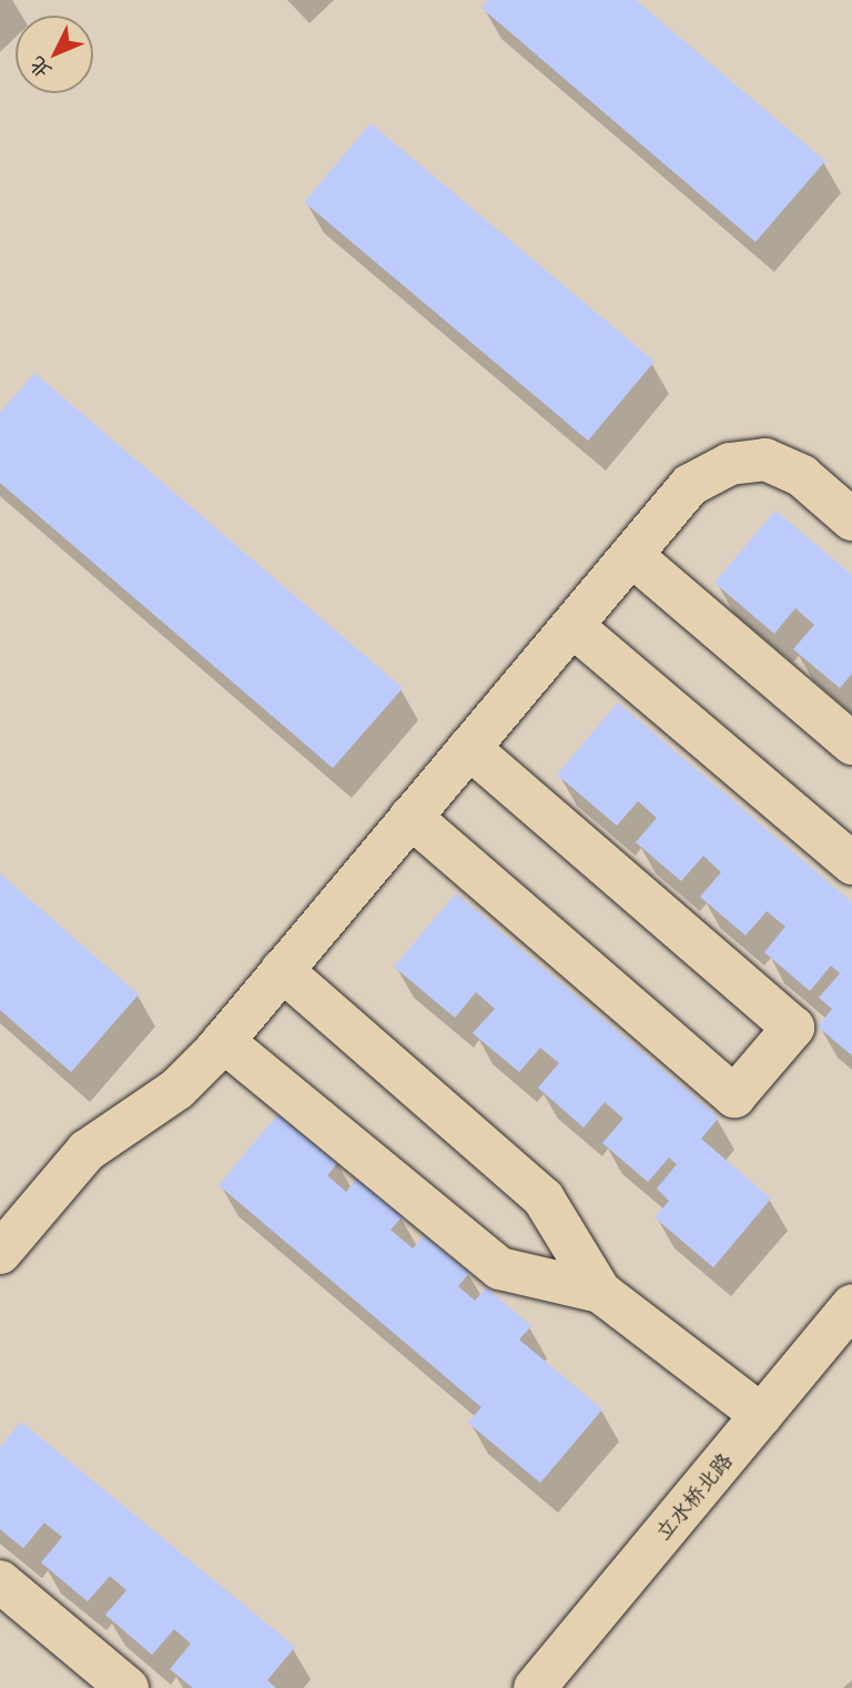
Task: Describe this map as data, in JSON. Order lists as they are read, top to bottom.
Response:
{
  "streets": {
    "street": ["立水桥北路"]
  },
  "north": "bottom left"
}
